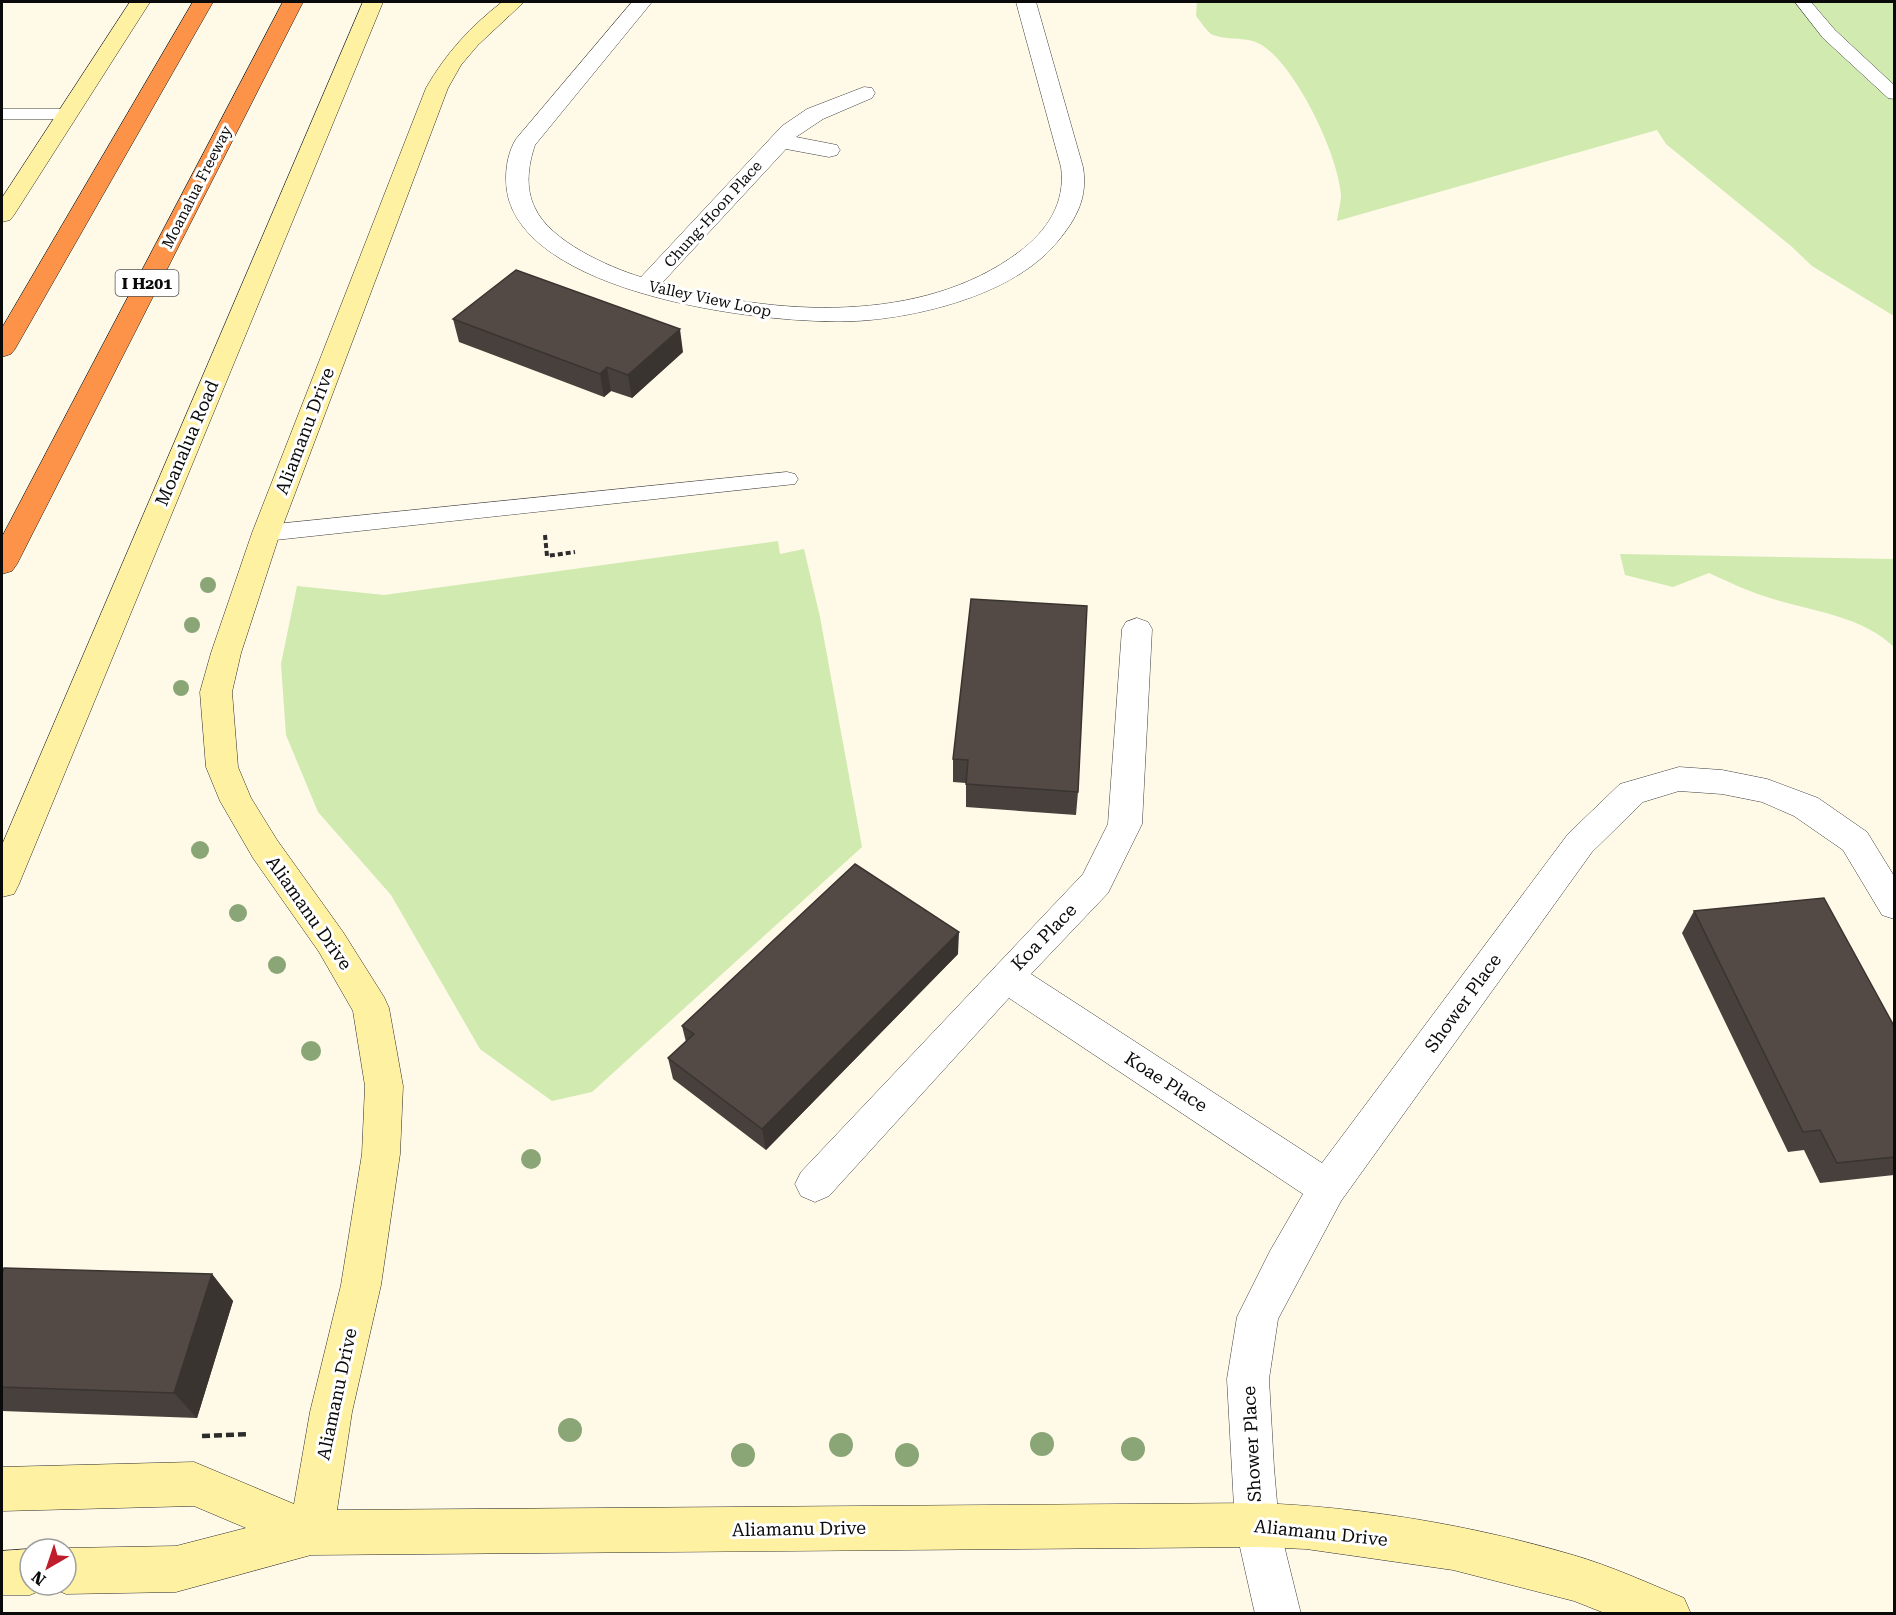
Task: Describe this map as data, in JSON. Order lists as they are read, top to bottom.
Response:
{
  "streets": {
    "highway": ["Moanalua Freeway", "I H201"],
    "street": [
      "Chung-Hoon Place",
      "Valley View Loop",
      "Aliamanu Drive",
      "Moanalua Road",
      "Koa Place",
      "Shower Place",
      "Koae Place"
    ]
  },
  "crossings": [
    ["Chung-Hoon Place", "Valley View Loop"],
    ["Aliamanu Drive", "Shower Place"],
    ["Koa Place", "Koae Place"],
    ["Shower Place", "Koae Place"]
  ],
  "north": "bottom left"
}
